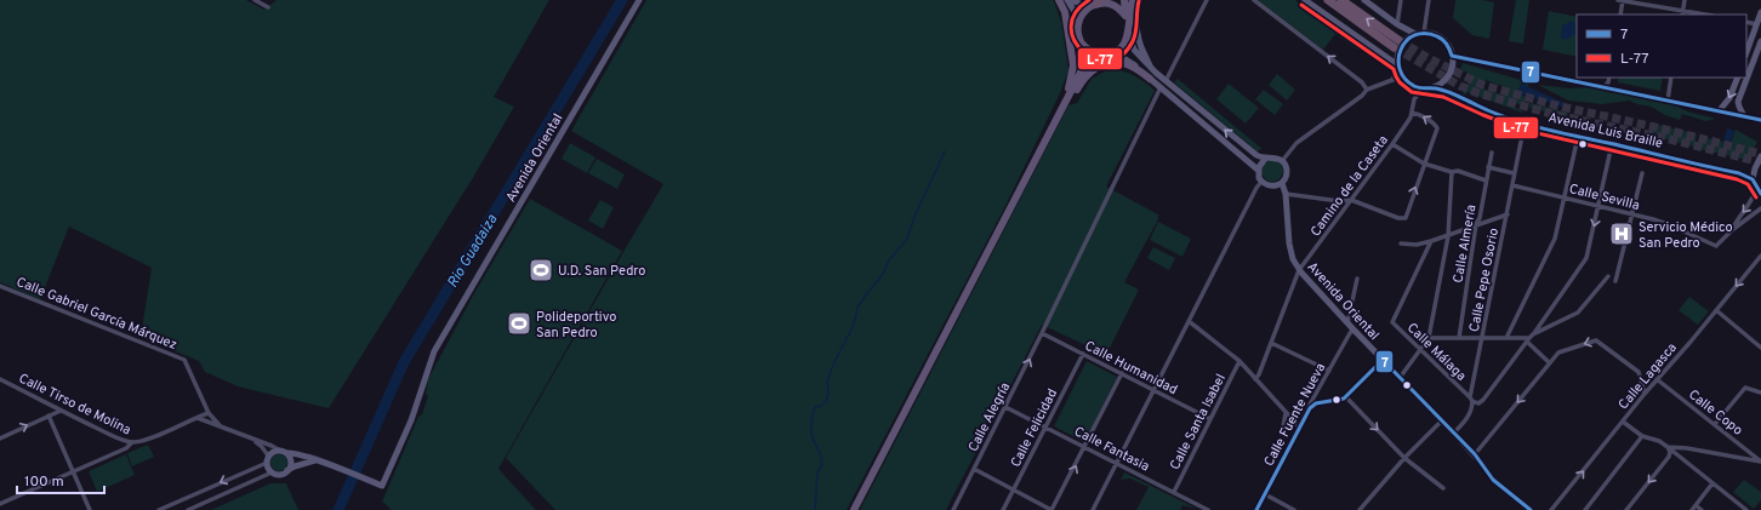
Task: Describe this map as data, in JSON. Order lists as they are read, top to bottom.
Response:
{
  "streets": {
    "street": [
      "Avenida Luis Braille",
      "Avenida Oriental",
      "Camino de la Caseta",
      "Calle Sevilla",
      "Calle Almería",
      "Calle Pepe Osorio",
      "Calle Gabriel García Márquez",
      "Calle Málaga",
      "Calle Humanidad",
      "Calle Lagasca",
      "Calle Tirso de Molina",
      "Calle Copo",
      "Calle Fuente Nueva",
      "Calle Alegría",
      "Calle Santa Isabel",
      "Calle Felicidad",
      "Calle Fantasia"
    ]
  },
  "crossings": [
    ["Avenida Luis Braille", "Calle Pepe Osorio"],
    ["Avenida Oriental", "Camino de la Caseta"],
    ["Avenida Oriental", "Calle Pepe Osorio"],
    ["Avenida Oriental", "Calle Fuente Nueva"],
    ["Calle Sevilla", "Calle Pepe Osorio"],
    ["Calle Pepe Osorio", "Calle Málaga"],
    ["Calle Gabriel García Márquez", "Calle Tirso de Molina"],
    ["Calle Humanidad", "Calle Alegría"],
    ["Calle Humanidad", "Calle Santa Isabel"],
    ["Calle Humanidad", "Calle Felicidad"],
    ["Calle Lagasca", "Calle Copo"],
    ["Calle Alegría", "Calle Fantasia"],
    ["Calle Santa Isabel", "Calle Fantasia"],
    ["Calle Felicidad", "Calle Fantasia"]
  ],
  "water": ["Rio Guadaiza"],
  "places": {
    "hospital": ["Servicio Médico San Pedro"],
    "sports": ["U.D. San Pedro", "Polideportivo San Pedro"]
  },
  "lines": ["transit line L-77", "transit line 7"],
  "legend": ["7", "L-77"],
  "scale_bar": "100 m"
}
